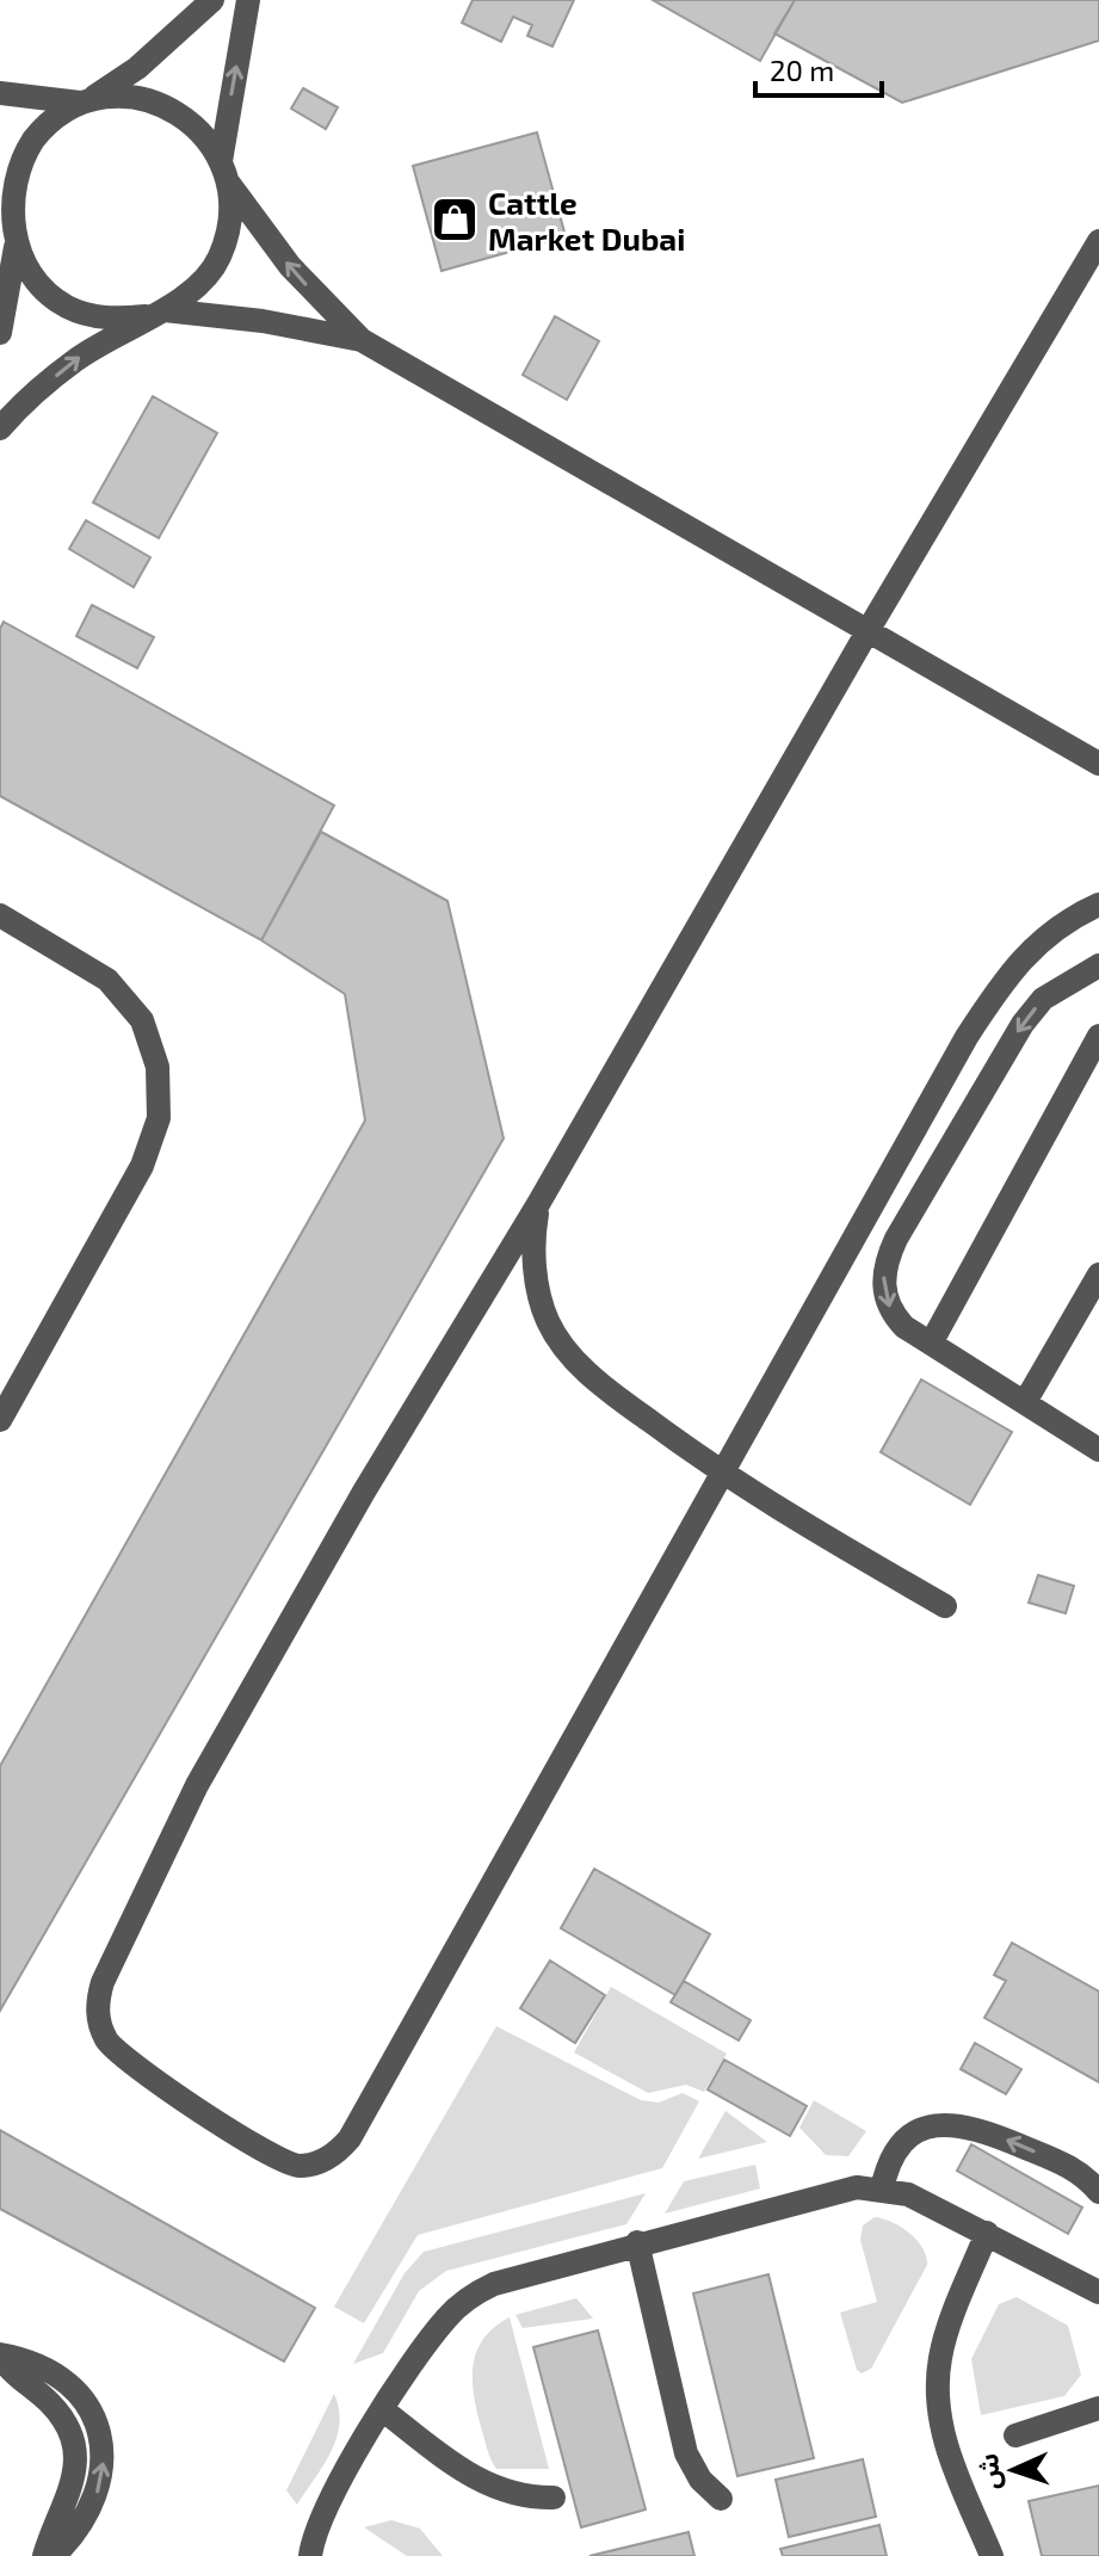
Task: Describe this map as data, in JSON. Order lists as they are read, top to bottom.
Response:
{
  "places": {
    "shop": ["Cattle Market Dubai"]
  },
  "scale_bar": "20 m",
  "north": "left"
}
